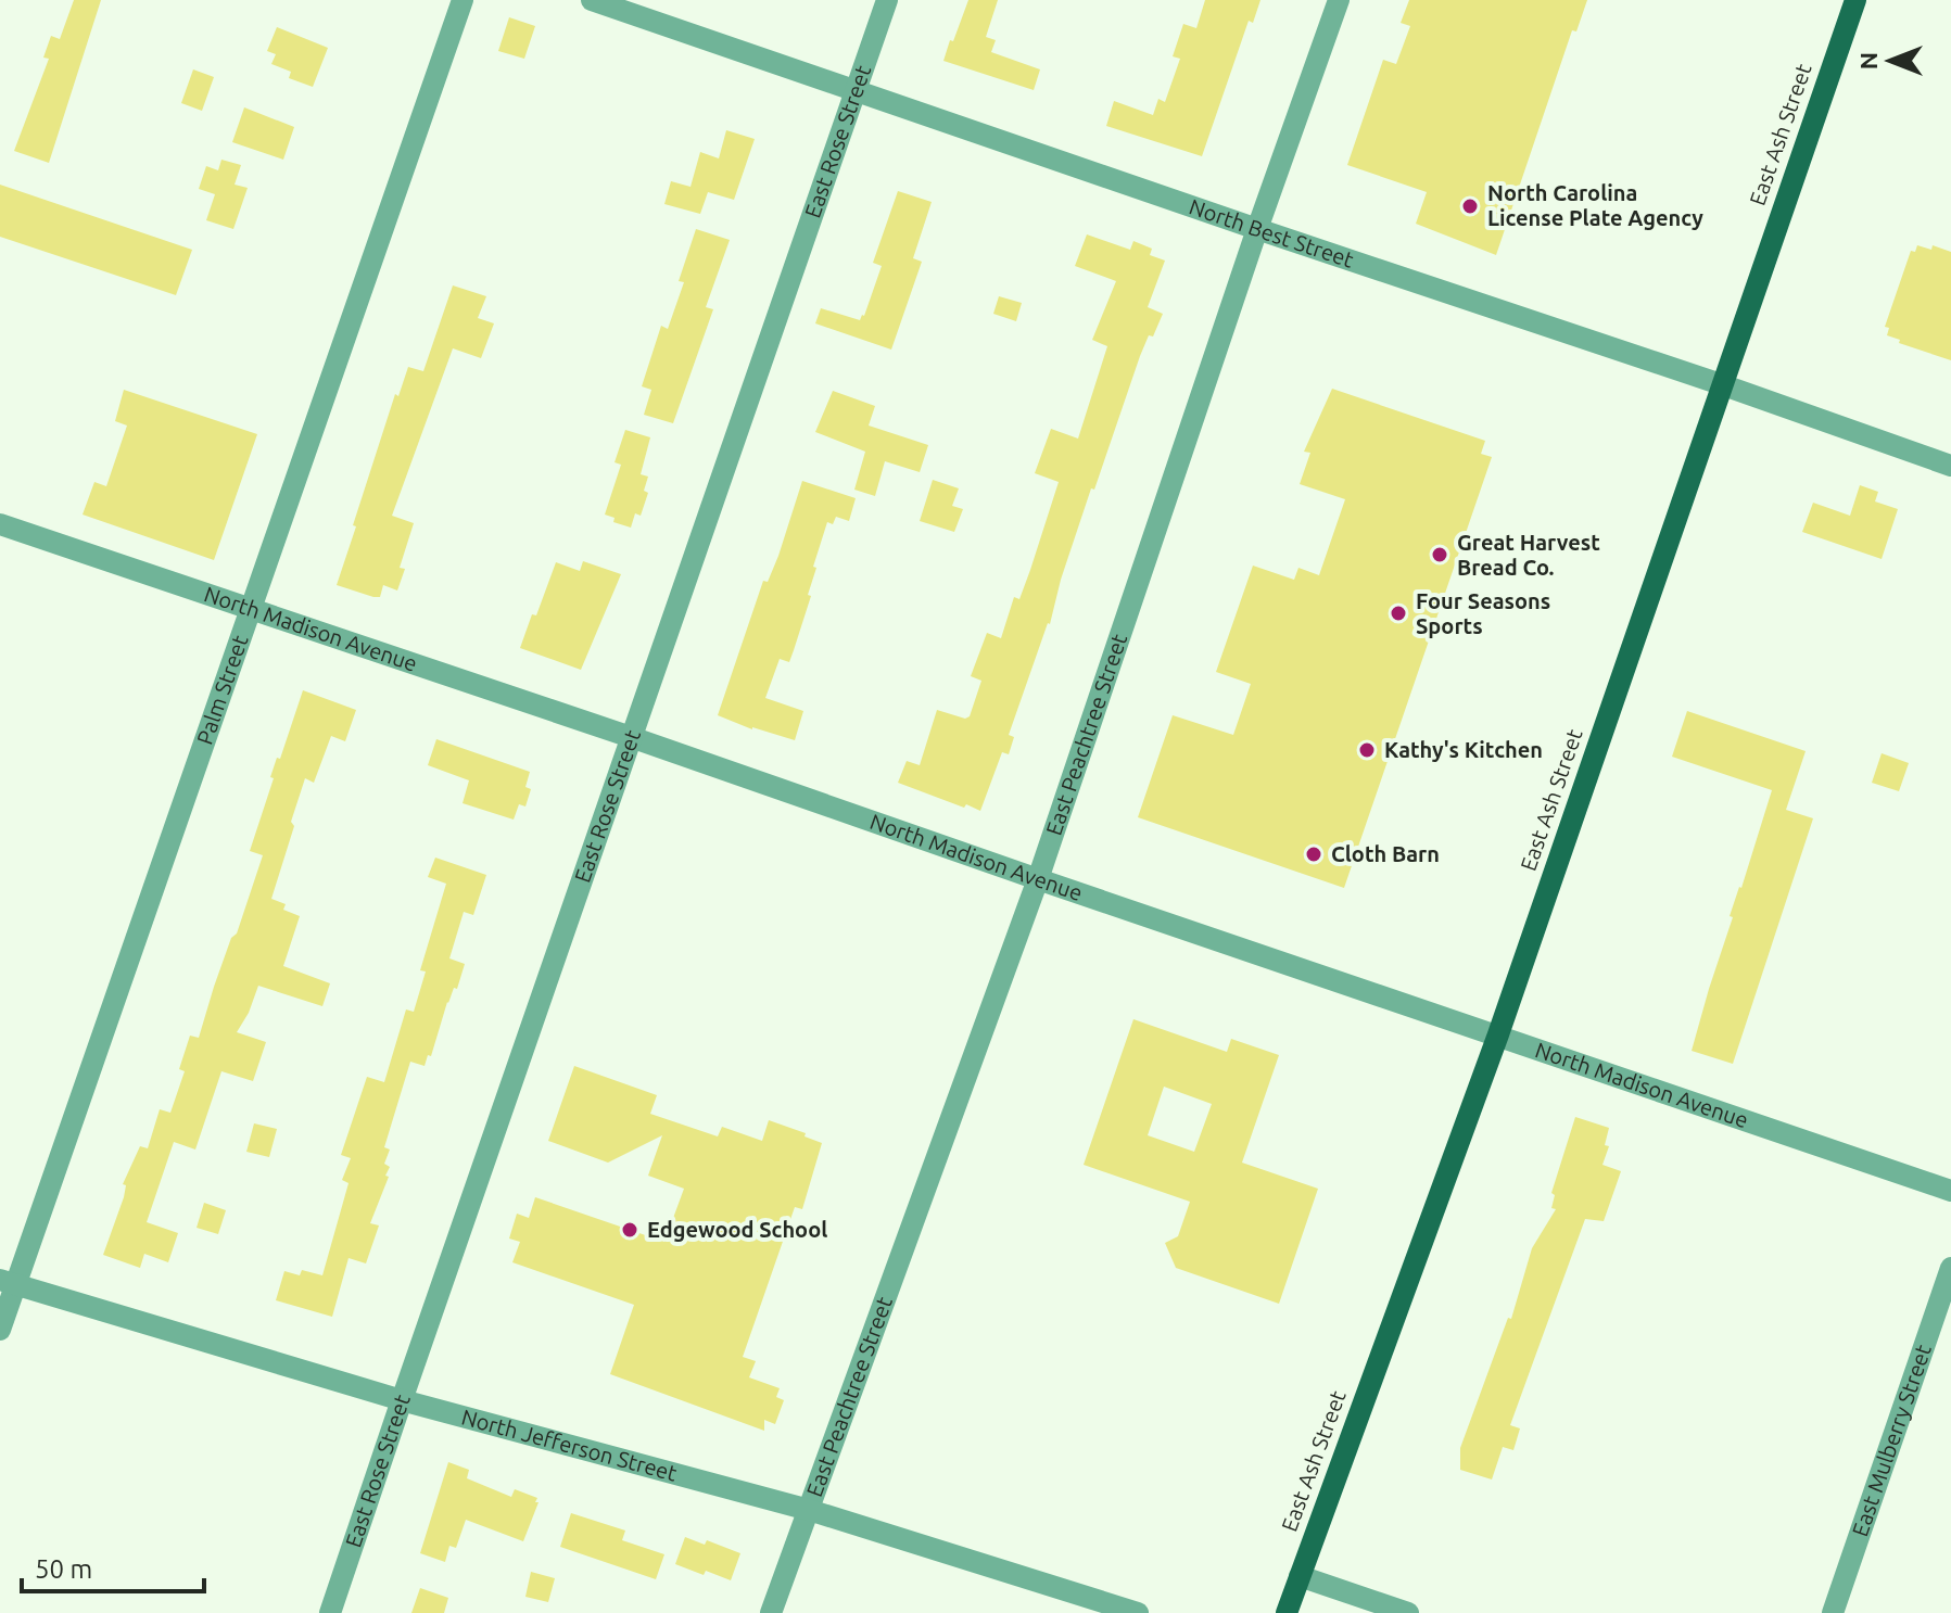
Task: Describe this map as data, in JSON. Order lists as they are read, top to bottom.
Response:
{
  "streets": {
    "main road": ["East Ash Street"],
    "street": [
      "East Rose Street",
      "North Best Street",
      "North Madison Avenue",
      "Palm Street",
      "East Peachtree Street",
      "East Mulberry Street",
      "North Jefferson Street"
    ]
  },
  "crossings": [
    ["East Ash Street", "North Best Street"],
    ["East Ash Street", "North Madison Avenue"],
    ["East Rose Street", "North Best Street"],
    ["East Rose Street", "North Madison Avenue"],
    ["East Rose Street", "North Jefferson Street"],
    ["North Best Street", "East Peachtree Street"],
    ["North Madison Avenue", "Palm Street"],
    ["North Madison Avenue", "East Peachtree Street"],
    ["Palm Street", "North Jefferson Street"],
    ["East Peachtree Street", "North Jefferson Street"]
  ],
  "places": [
    "North Carolina License Plate Agency",
    "Great Harvest Bread Co.",
    "Four Seasons Sports",
    "Kathy's Kitchen",
    "Cloth Barn",
    "Edgewood School"
  ],
  "scale_bar": "50 m",
  "north": "left"
}
